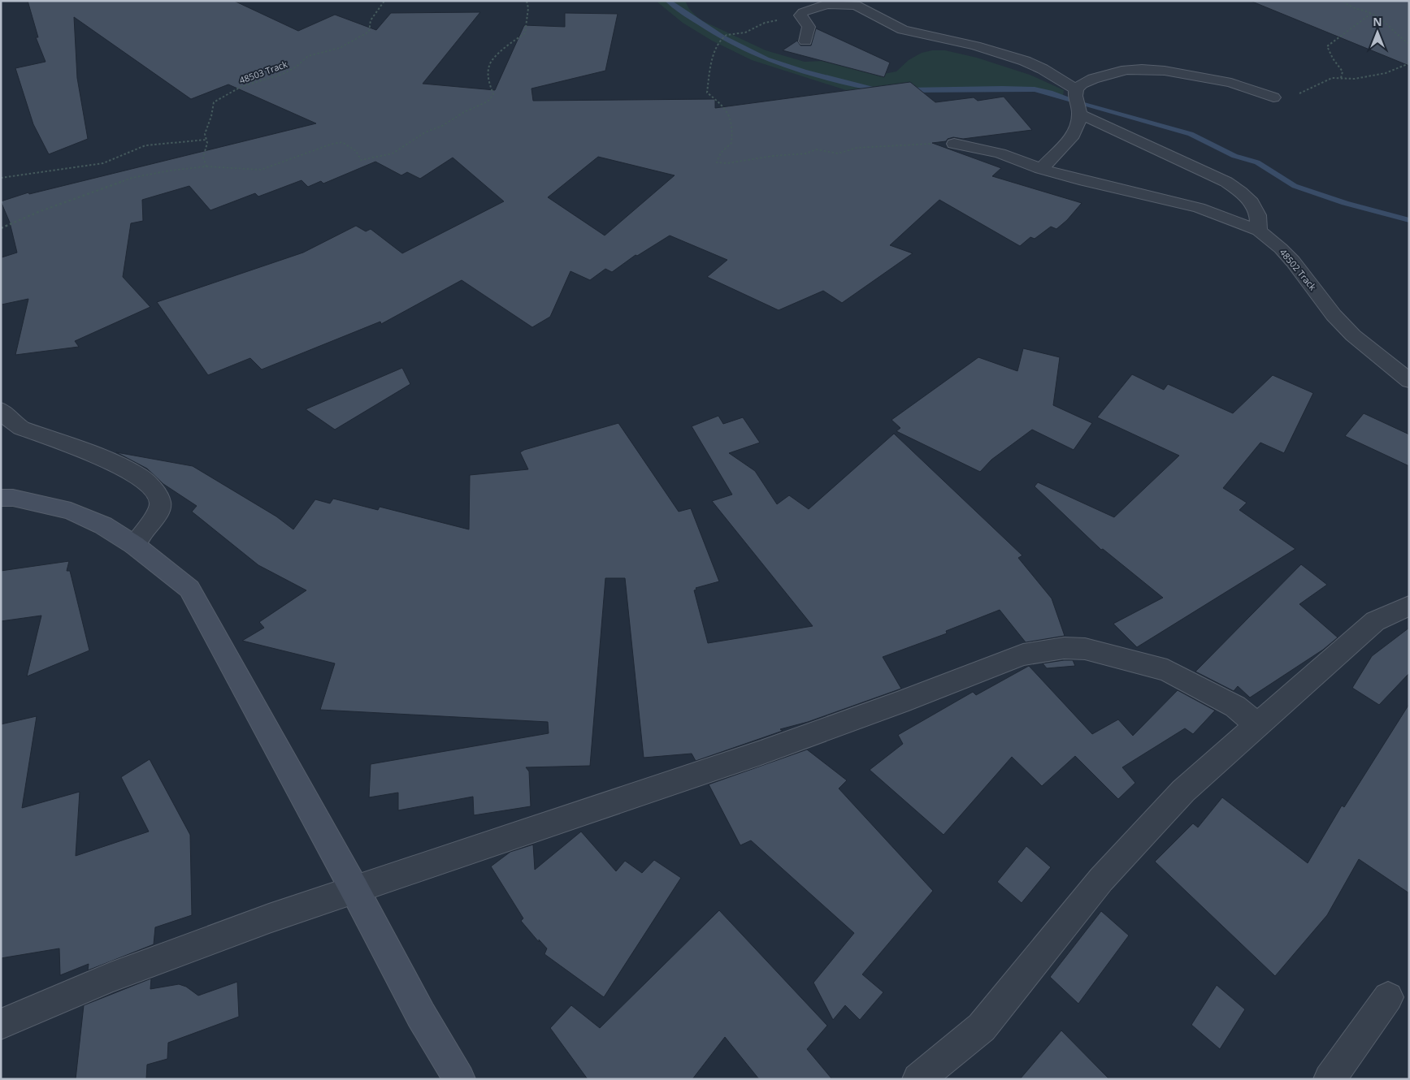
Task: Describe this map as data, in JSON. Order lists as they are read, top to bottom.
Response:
{
  "streets": {
    "street": ["48502 Track"],
    "path": ["48503 Track"]
  },
  "north": "top"
}
